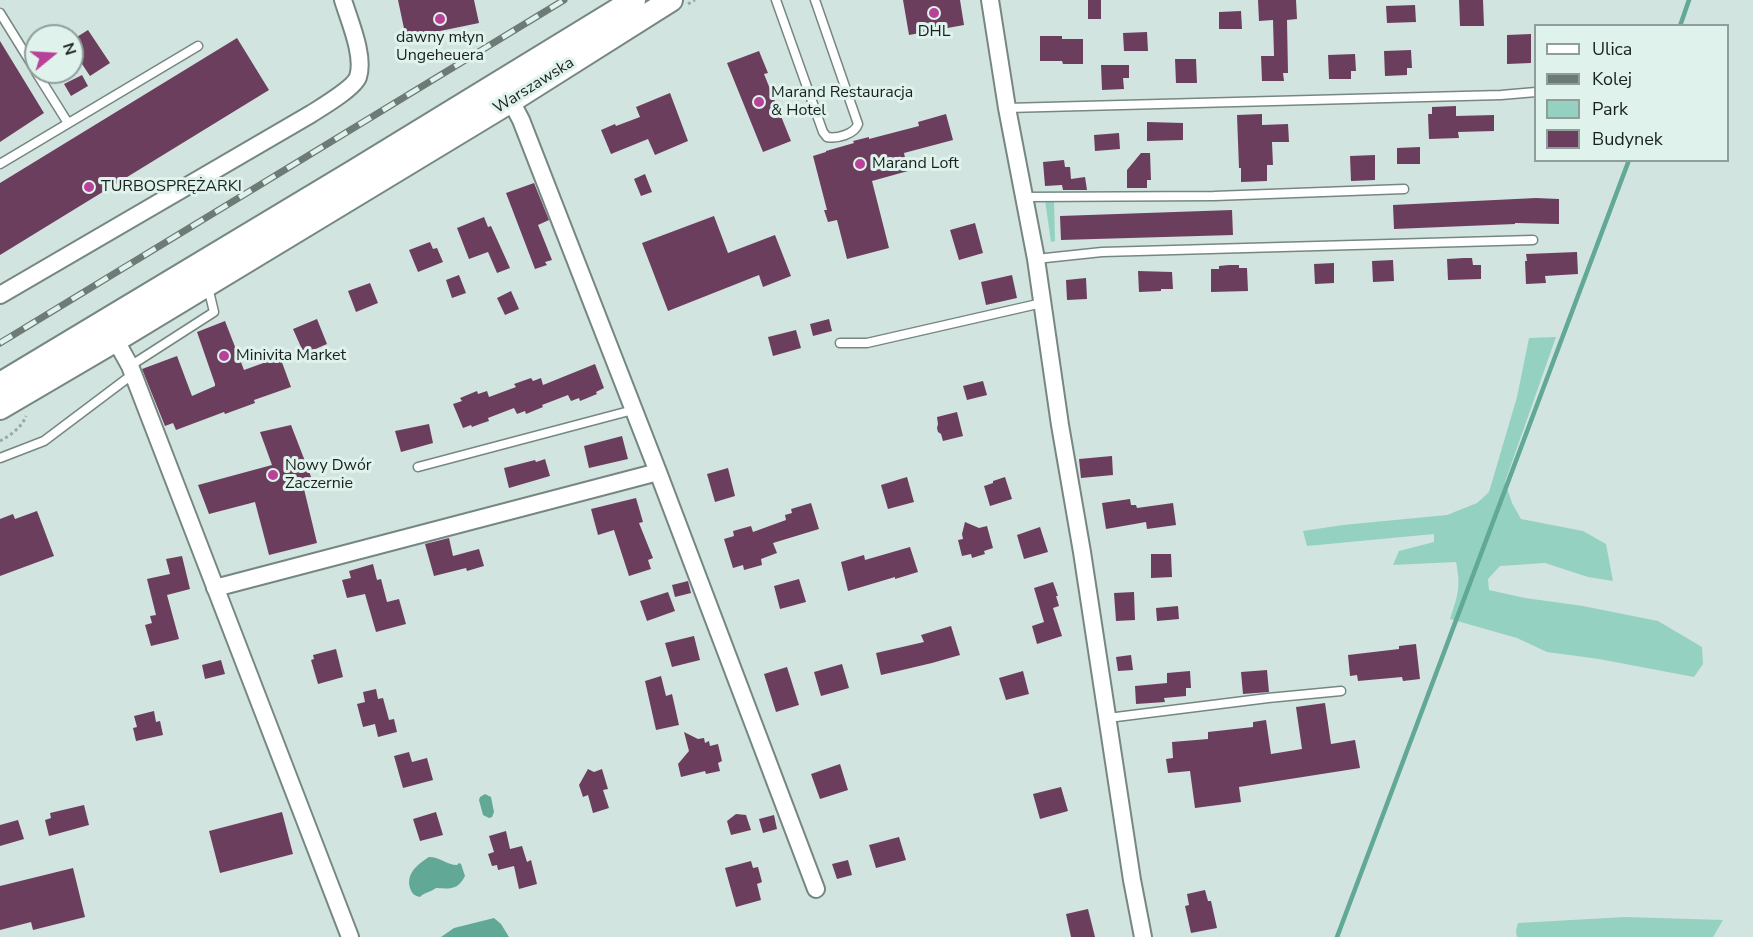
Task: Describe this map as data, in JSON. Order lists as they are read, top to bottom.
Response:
{
  "streets": {
    "main road": ["Warszawska"]
  },
  "places": [
    "DHL",
    "dawny młyn Ungeheuera",
    "Marand Restauracja & Hotel",
    "Marand Loft",
    "TURBOSPRĘŻARKI",
    "Minivita Market",
    "Nowy Dwór Zaczernie"
  ],
  "legend": [
    "Ulica",
    "Kolej",
    "Park",
    "Budynek"
  ],
  "north": "right"
}
